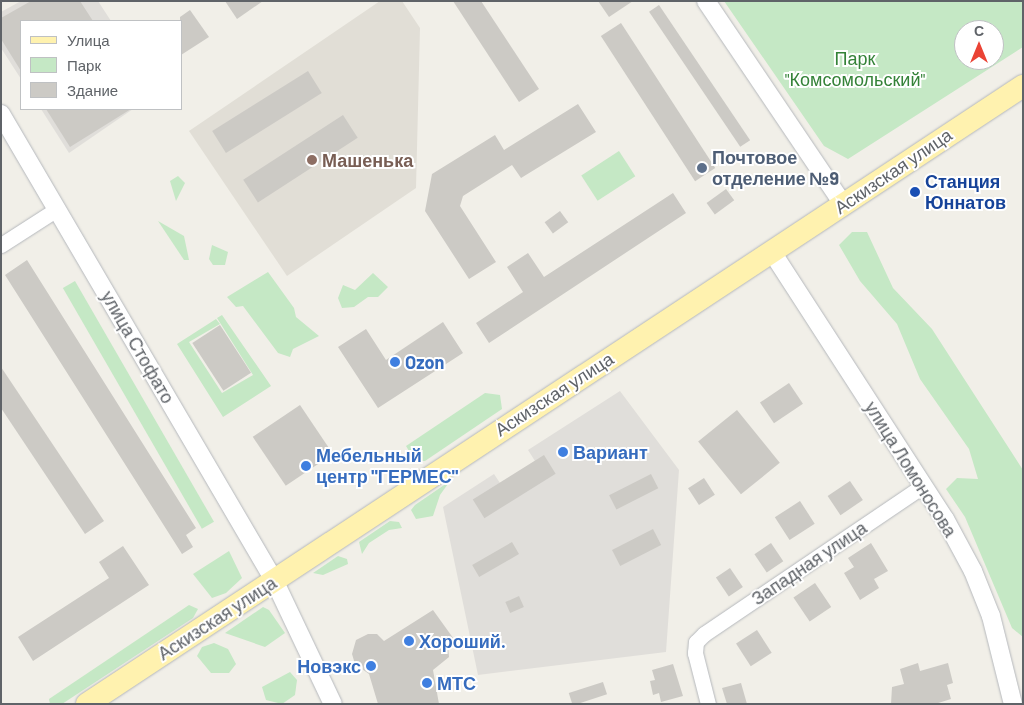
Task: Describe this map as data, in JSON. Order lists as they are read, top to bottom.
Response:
{
  "streets": {
    "main road": ["Аскизская улица"],
    "street": ["улица Стофато", "улица Ломоносова", "Западная улица"]
  },
  "crossings": [
    ["Аскизская улица", "улица Стофато"],
    ["Аскизская улица", "улица Ломоносова"],
    ["улица Ломоносова", "Западная улица"]
  ],
  "parks": ["Парк \"Комсомольский\""],
  "places": [
    "Машенька",
    "Почтовое отделение №9",
    "Станция Юннатов",
    "Ozon",
    "Вариант",
    "Мебельный центр \"ГЕРМЕС\"",
    "Хороший.",
    "Новэкс",
    "МТС"
  ],
  "legend": ["Улица", "Парк", "Здание"],
  "north": "top"
}
